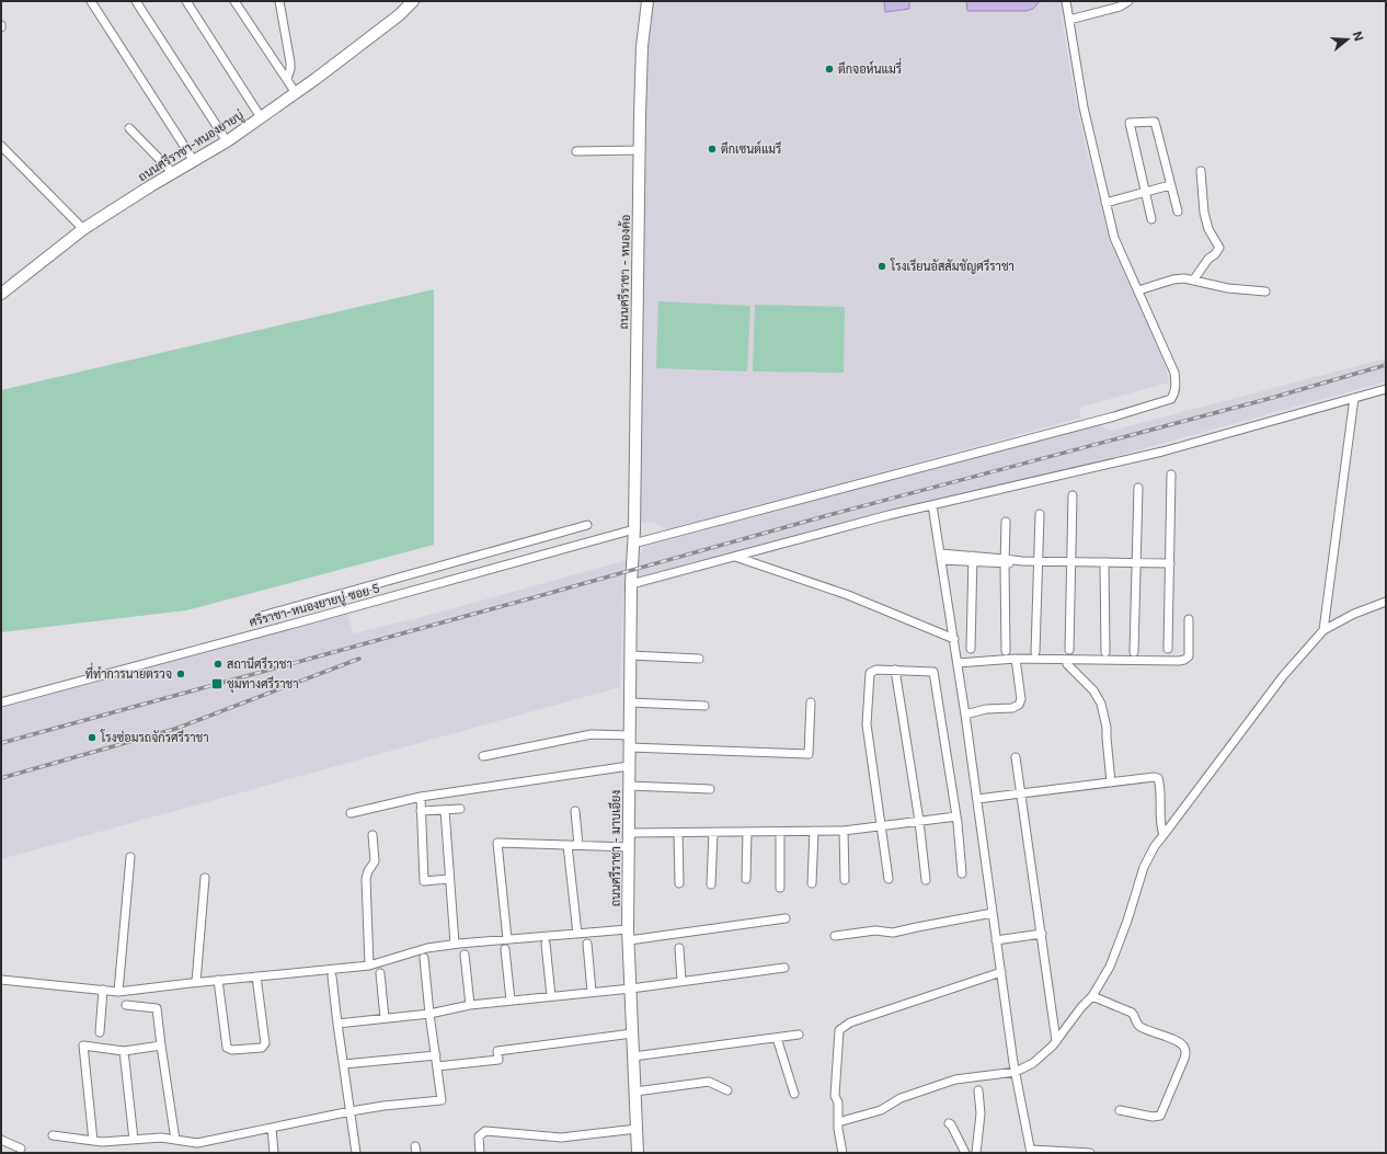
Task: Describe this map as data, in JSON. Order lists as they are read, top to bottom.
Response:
{
  "streets": {
    "main road": ["ถนนศรีราชา-หนองยายบู่", "ถนนศรีราชา - หนองค้อ", "ถนนศรีราชา - มาบเอียง"],
    "street": ["ศรีราชา-หนองยายบู่ ซอย 5"]
  },
  "crossings": [
    ["ถนนศรีราชา - หนองค้อ", "ศรีราชา-หนองยายบู่ ซอย 5"],
    ["ถนนศรีราชา - หนองค้อ", "ถนนศรีราชา - มาบเอียง"]
  ],
  "places": {
    "other": [
      "ตึกจอห์นแมรี่",
      "ตึกเซนต์แมรี",
      "โรงเรียนอัสสัมชัญศรีราชา",
      "สถานีศรีราชา",
      "ที่ทำการนายตรวจ",
      "โรงซ่อมรถจักรศรีราชา"
    ],
    "transit": ["ชุมทางศรีราชา"]
  },
  "north": "right"
}
